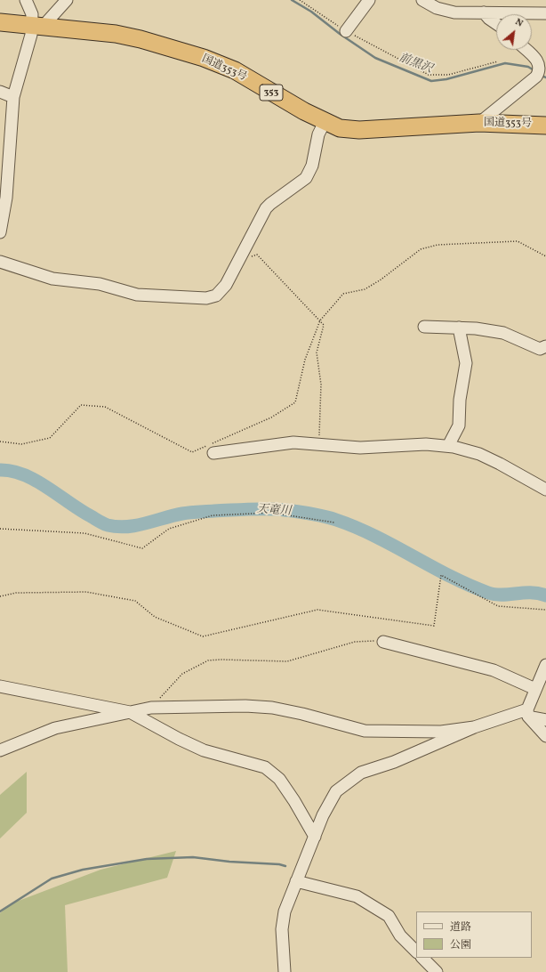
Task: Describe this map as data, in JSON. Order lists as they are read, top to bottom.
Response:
{
  "streets": {
    "highway": ["国道353号", "353"]
  },
  "water": ["前黒沢", "天竜川"],
  "legend": ["道路", "公園"],
  "north": "top right"
}
